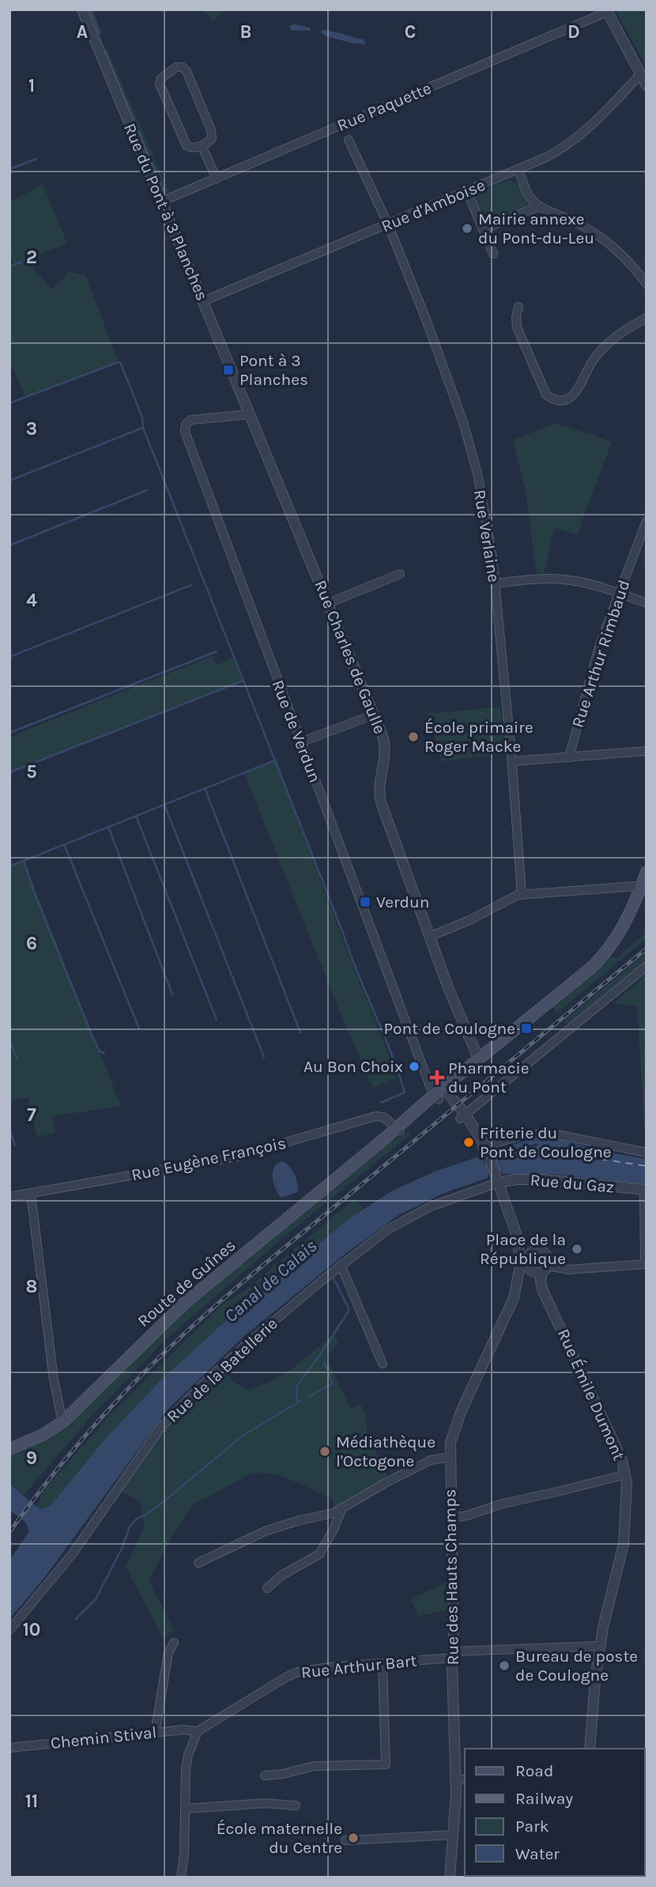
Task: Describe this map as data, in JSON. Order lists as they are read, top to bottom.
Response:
{
  "streets": {
    "main road": ["Route de Guînes"],
    "street": [
      "Rue Paquette",
      "Rue d'Amboise",
      "Rue du Pont à 3 Planches",
      "Rue Verlaine",
      "Rue Arthur Rimbaud",
      "Rue Charles de Gaulle",
      "Rue de Verdun",
      "Rue Eugène François",
      "Rue du Gaz",
      "Rue de la Batellerie",
      "Rue Émile Dumont",
      "Rue des Hauts Champs",
      "Rue Arthur Bart",
      "Chemin Stival"
    ]
  },
  "crossings": [
    ["Rue Paquette", "Rue du Pont à 3 Planches"],
    ["Rue d'Amboise", "Rue du Pont à 3 Planches"],
    ["Rue d'Amboise", "Rue Verlaine"],
    ["Rue du Pont à 3 Planches", "Rue Charles de Gaulle"],
    ["Rue du Pont à 3 Planches", "Rue de Verdun"],
    ["Rue Charles de Gaulle", "Rue de Verdun"],
    ["Rue de Verdun", "Route de Guînes"],
    ["Rue Eugène François", "Route de Guînes"],
    ["Rue du Gaz", "Rue de la Batellerie"],
    ["Rue du Gaz", "Rue des Hauts Champs"],
    ["Rue de la Batellerie", "Rue des Hauts Champs"],
    ["Rue Émile Dumont", "Rue des Hauts Champs"],
    ["Rue Émile Dumont", "Rue Arthur Bart"],
    ["Rue des Hauts Champs", "Rue Arthur Bart"],
    ["Rue Arthur Bart", "Chemin Stival"]
  ],
  "water": ["Canal de Calais"],
  "places": {
    "other": [
      "Mairie annexe du Pont-du-Leu",
      "École primaire Roger Macke",
      "Au Bon Choix",
      "Friterie du Pont de Coulogne",
      "Place de la République",
      "Médiathèque l'Octogone",
      "Bureau de poste de Coulogne",
      "École maternelle du Centre"
    ],
    "transit": ["Pont à 3 Planches", "Verdun", "Pont de Coulogne"],
    "health": ["Pharmacie du Pont"]
  },
  "legend": [
    "Road",
    "Railway",
    "Park",
    "Water"
  ],
  "grid": {
    "columns": [
      "A",
      "B",
      "C",
      "D"
    ],
    "rows": [
      "1",
      "2",
      "3",
      "4",
      "5",
      "6",
      "7",
      "8",
      "9",
      "10",
      "11"
    ]
  }
}
